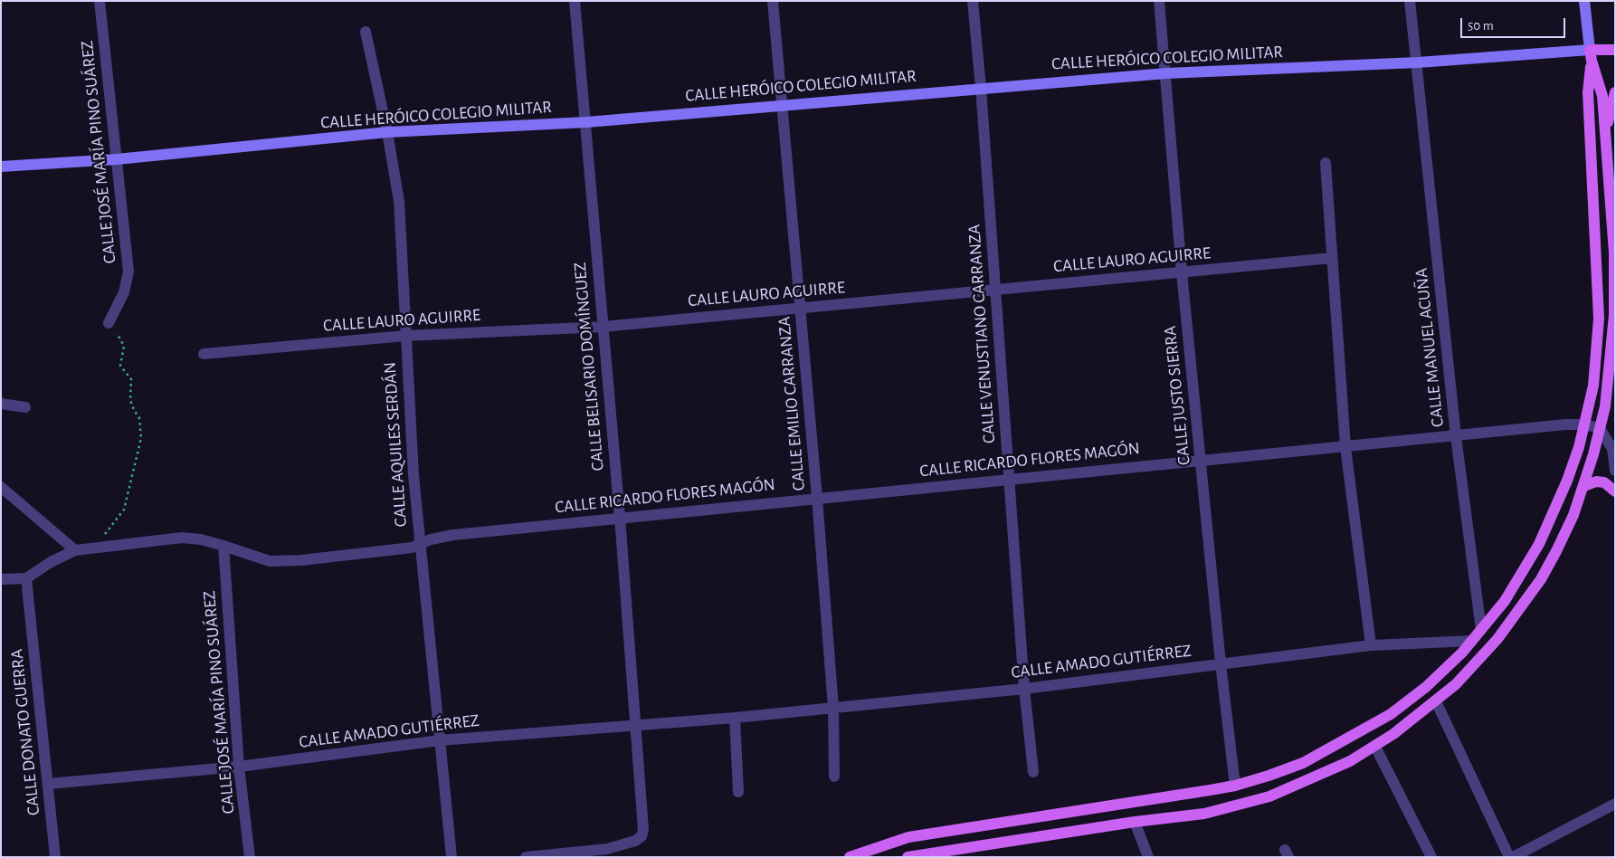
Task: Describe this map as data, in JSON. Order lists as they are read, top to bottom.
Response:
{
  "streets": {
    "main road": ["CALLE HERÓICO COLEGIO MILITAR"],
    "street": [
      "CALLE JOSÉ MARÍA PINO SUÁREZ",
      "CALLE LAURO AGUIRRE",
      "CALLE VENUSTIANO CARRANZA",
      "CALLE MANUEL ACUÑA",
      "CALLE BELISARIO DOMÍNGUEZ",
      "CALLE JUSTO SIERRA",
      "CALLE EMILIO CARRANZA",
      "CALLE AQUILES SERDÁN",
      "CALLE RICARDO FLORES MAGÓN",
      "CALLE AMADO GUTIÉRREZ",
      "CALLE DONATO GUERRA"
    ]
  },
  "crossings": [
    ["CALLE HERÓICO COLEGIO MILITAR", "CALLE JOSÉ MARÍA PINO SUÁREZ"],
    ["CALLE HERÓICO COLEGIO MILITAR", "CALLE VENUSTIANO CARRANZA"],
    ["CALLE HERÓICO COLEGIO MILITAR", "CALLE MANUEL ACUÑA"],
    ["CALLE HERÓICO COLEGIO MILITAR", "CALLE BELISARIO DOMÍNGUEZ"],
    ["CALLE HERÓICO COLEGIO MILITAR", "CALLE JUSTO SIERRA"],
    ["CALLE HERÓICO COLEGIO MILITAR", "CALLE EMILIO CARRANZA"],
    ["CALLE HERÓICO COLEGIO MILITAR", "CALLE AQUILES SERDÁN"],
    ["CALLE JOSÉ MARÍA PINO SUÁREZ", "CALLE RICARDO FLORES MAGÓN"],
    ["CALLE JOSÉ MARÍA PINO SUÁREZ", "CALLE AMADO GUTIÉRREZ"],
    ["CALLE LAURO AGUIRRE", "CALLE VENUSTIANO CARRANZA"],
    ["CALLE LAURO AGUIRRE", "CALLE BELISARIO DOMÍNGUEZ"],
    ["CALLE LAURO AGUIRRE", "CALLE JUSTO SIERRA"],
    ["CALLE LAURO AGUIRRE", "CALLE EMILIO CARRANZA"],
    ["CALLE LAURO AGUIRRE", "CALLE AQUILES SERDÁN"],
    ["CALLE VENUSTIANO CARRANZA", "CALLE RICARDO FLORES MAGÓN"],
    ["CALLE VENUSTIANO CARRANZA", "CALLE AMADO GUTIÉRREZ"],
    ["CALLE MANUEL ACUÑA", "CALLE RICARDO FLORES MAGÓN"],
    ["CALLE BELISARIO DOMÍNGUEZ", "CALLE RICARDO FLORES MAGÓN"],
    ["CALLE BELISARIO DOMÍNGUEZ", "CALLE AMADO GUTIÉRREZ"],
    ["CALLE JUSTO SIERRA", "CALLE RICARDO FLORES MAGÓN"],
    ["CALLE JUSTO SIERRA", "CALLE AMADO GUTIÉRREZ"],
    ["CALLE EMILIO CARRANZA", "CALLE RICARDO FLORES MAGÓN"],
    ["CALLE EMILIO CARRANZA", "CALLE AMADO GUTIÉRREZ"],
    ["CALLE AQUILES SERDÁN", "CALLE RICARDO FLORES MAGÓN"],
    ["CALLE AQUILES SERDÁN", "CALLE AMADO GUTIÉRREZ"],
    ["CALLE RICARDO FLORES MAGÓN", "CALLE DONATO GUERRA"],
    ["CALLE AMADO GUTIÉRREZ", "CALLE DONATO GUERRA"]
  ],
  "scale_bar": "50 m"
}
